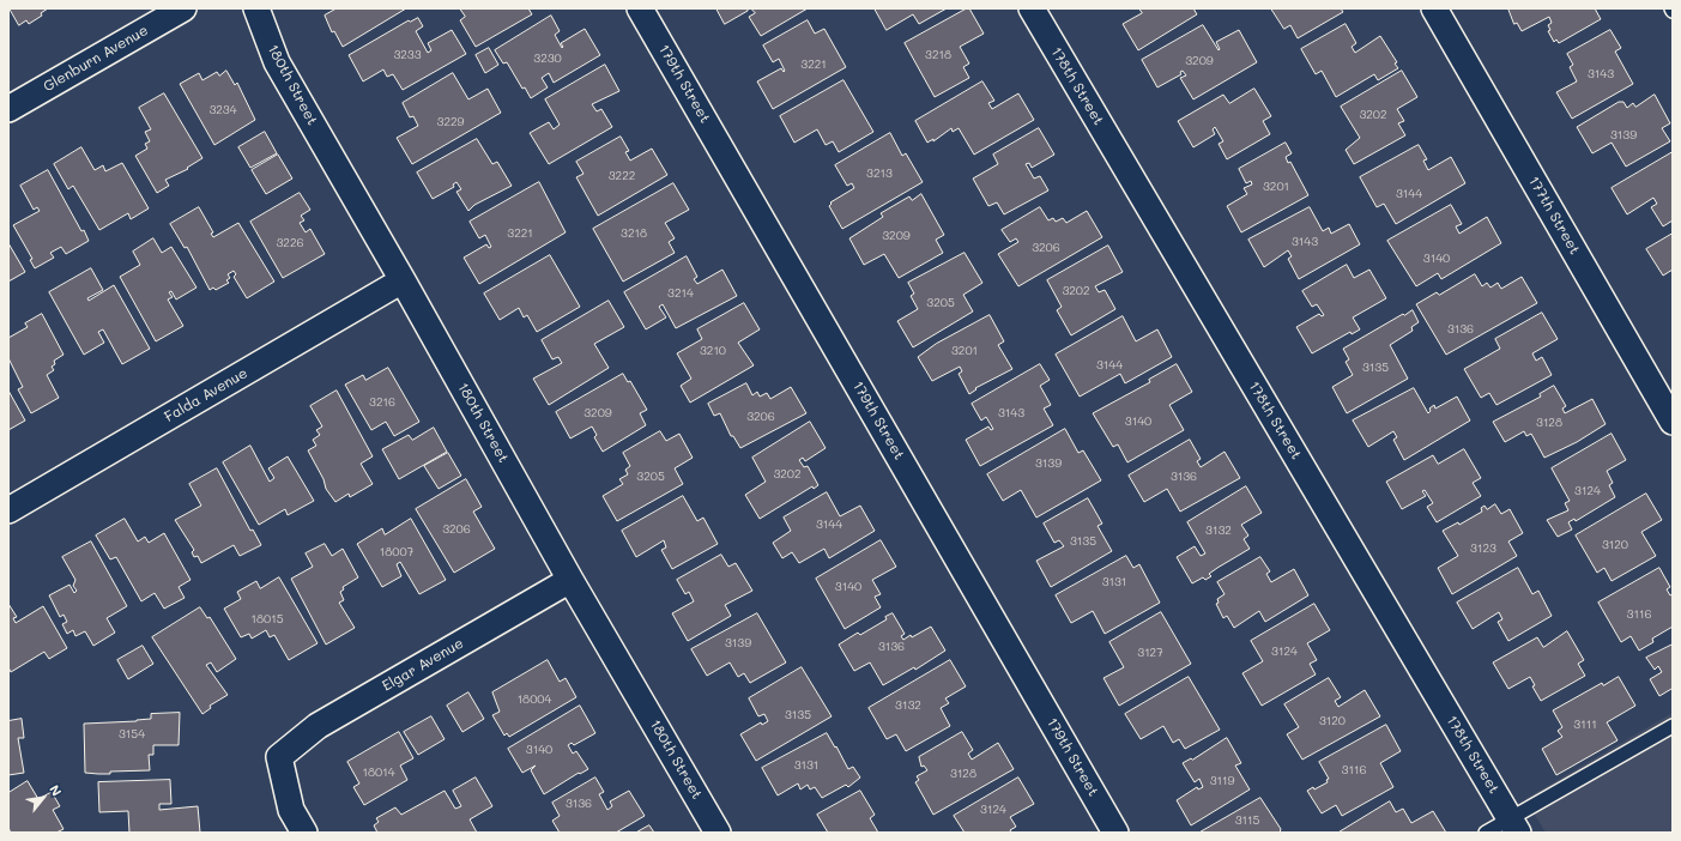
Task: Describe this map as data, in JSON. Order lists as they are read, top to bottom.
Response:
{
  "streets": {
    "street": [
      "Glenburn Avenue",
      "179th Street",
      "180th Street",
      "178th Street",
      "177th Street",
      "Falda Avenue",
      "Elgar Avenue"
    ]
  },
  "crossings": [
    ["180th Street", "Falda Avenue"],
    ["180th Street", "Elgar Avenue"]
  ],
  "house_numbers": [
    "3233",
    "3218",
    "3230",
    "3209",
    "3221",
    "3143",
    "3234",
    "3202",
    "3229",
    "3139",
    "3213",
    "3222",
    "3201",
    "3144",
    "3221",
    "3218",
    "3209",
    "3143",
    "3226",
    "3206",
    "3140",
    "3202",
    "3214",
    "3205",
    "3136",
    "3210",
    "3201",
    "3144",
    "3135",
    "3216",
    "3209",
    "3143",
    "3206",
    "3140",
    "3128",
    "3139",
    "3202",
    "3205",
    "3136",
    "3124",
    "3144",
    "3206",
    "3132",
    "3135",
    "3120",
    "3123",
    "18007",
    "3131",
    "3140",
    "3116",
    "18015",
    "3139",
    "3136",
    "3124",
    "3127",
    "18004",
    "3132",
    "3135",
    "3120",
    "3111",
    "3154",
    "3140",
    "3131",
    "3116",
    "18014",
    "3128",
    "3119",
    "3136",
    "3124",
    "3115"
  ],
  "north": "top right"
}
